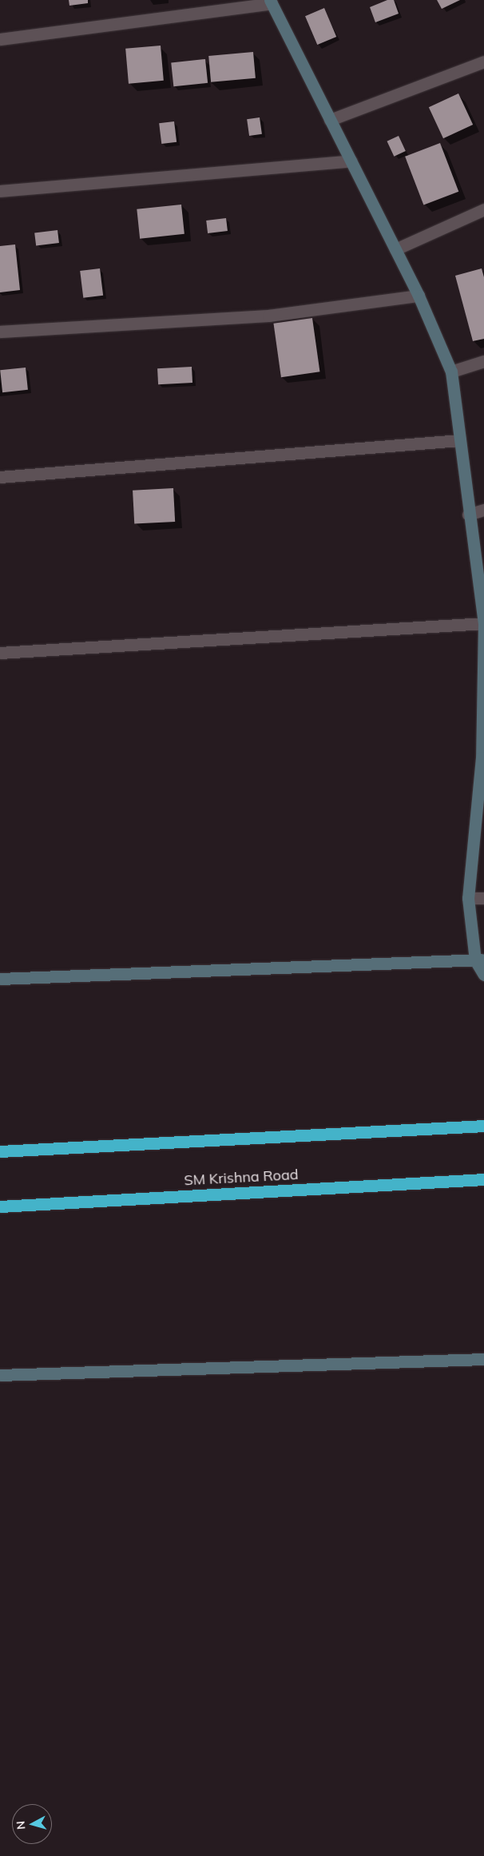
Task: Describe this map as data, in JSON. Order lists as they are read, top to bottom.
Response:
{
  "streets": {
    "highway": ["SM Krishna Road"]
  },
  "north": "left"
}
